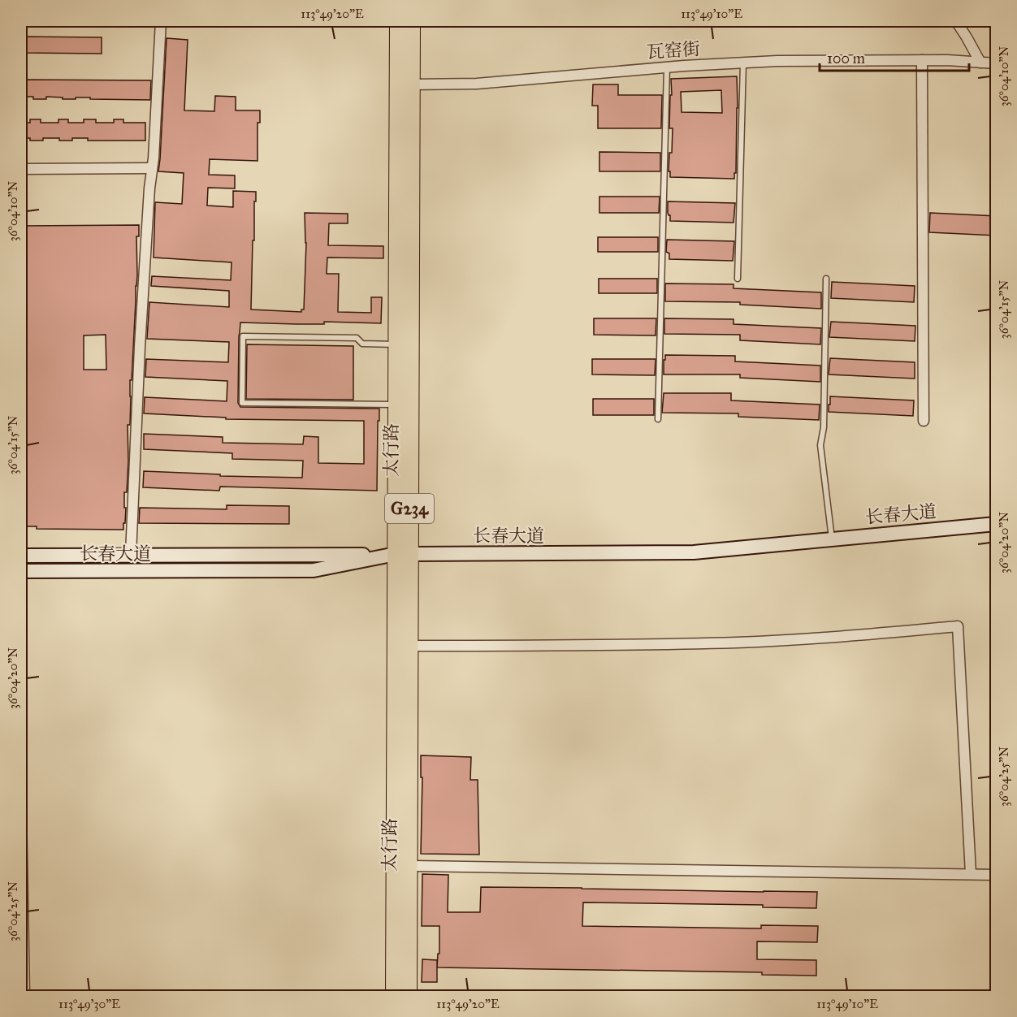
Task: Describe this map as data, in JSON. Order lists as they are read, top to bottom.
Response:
{
  "streets": {
    "highway": ["太行路", "G234"],
    "main road": ["长春大道"],
    "street": ["瓦窑街"]
  },
  "crossings": [
    ["瓦窑街", "太行路"],
    ["太行路", "长春大道"]
  ],
  "scale_bar": "100 m",
  "coordinates": [
    "113°49'20\"E",
    "113°49'10\"E",
    "36°04'10\"N",
    "36°04'15\"N",
    "36°04'20\"N",
    "36°04'25\"N",
    "113°49'30\"E"
  ]
}
